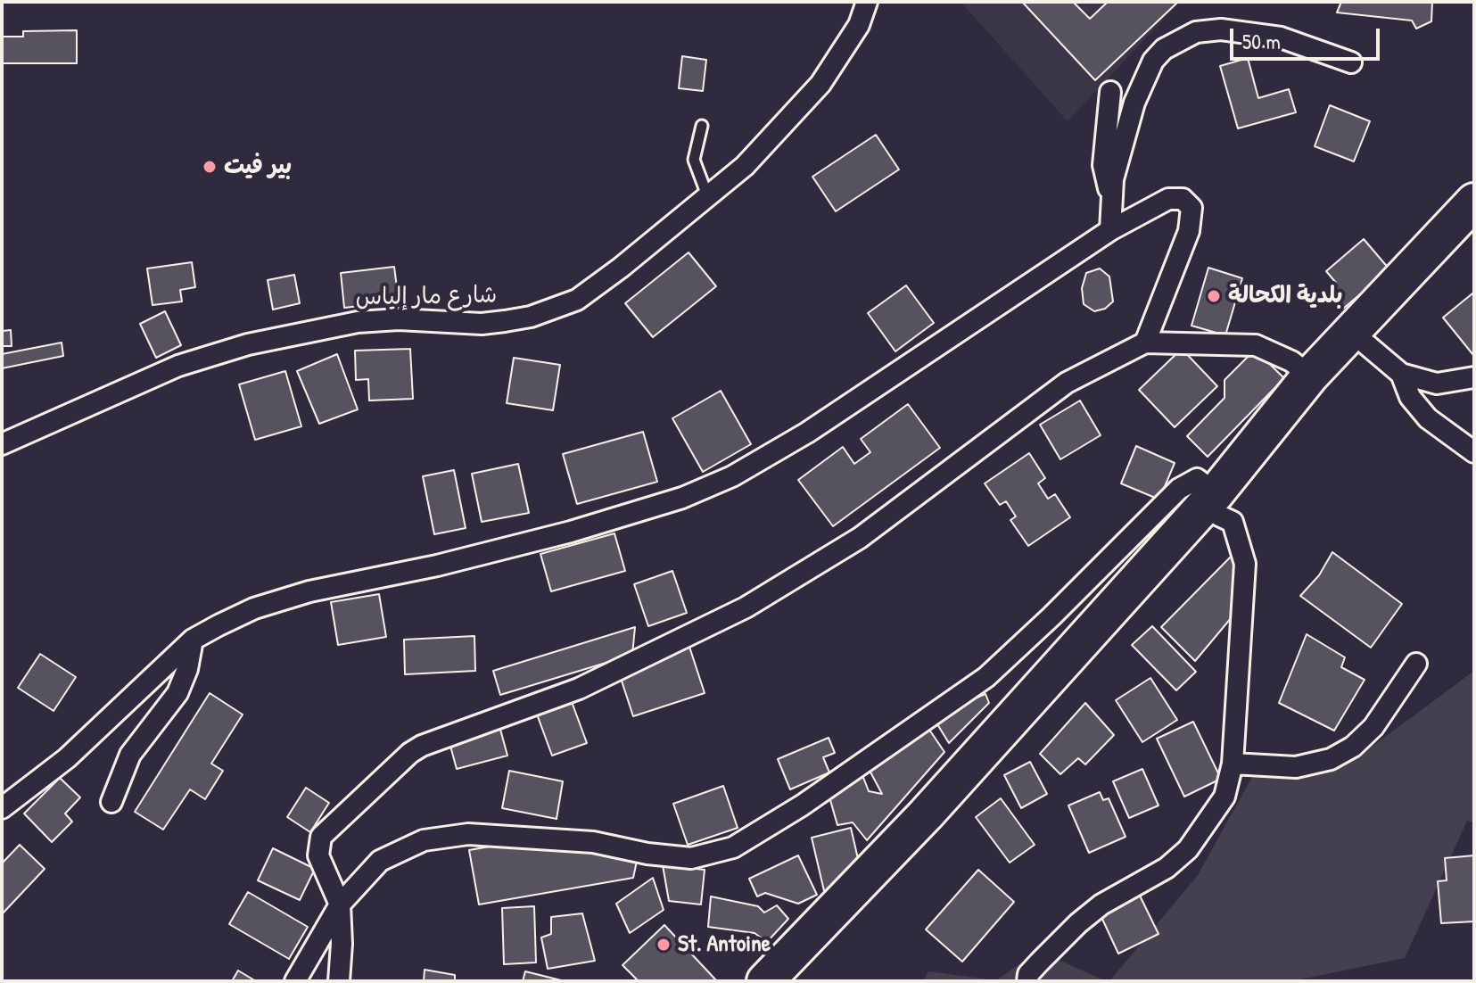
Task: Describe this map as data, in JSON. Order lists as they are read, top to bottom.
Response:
{
  "streets": {
    "street": ["شارع مار إلياس"]
  },
  "places": ["بير فيت", "بلدية الكحالة", "St. Antoine"],
  "scale_bar": "50 m"
}
